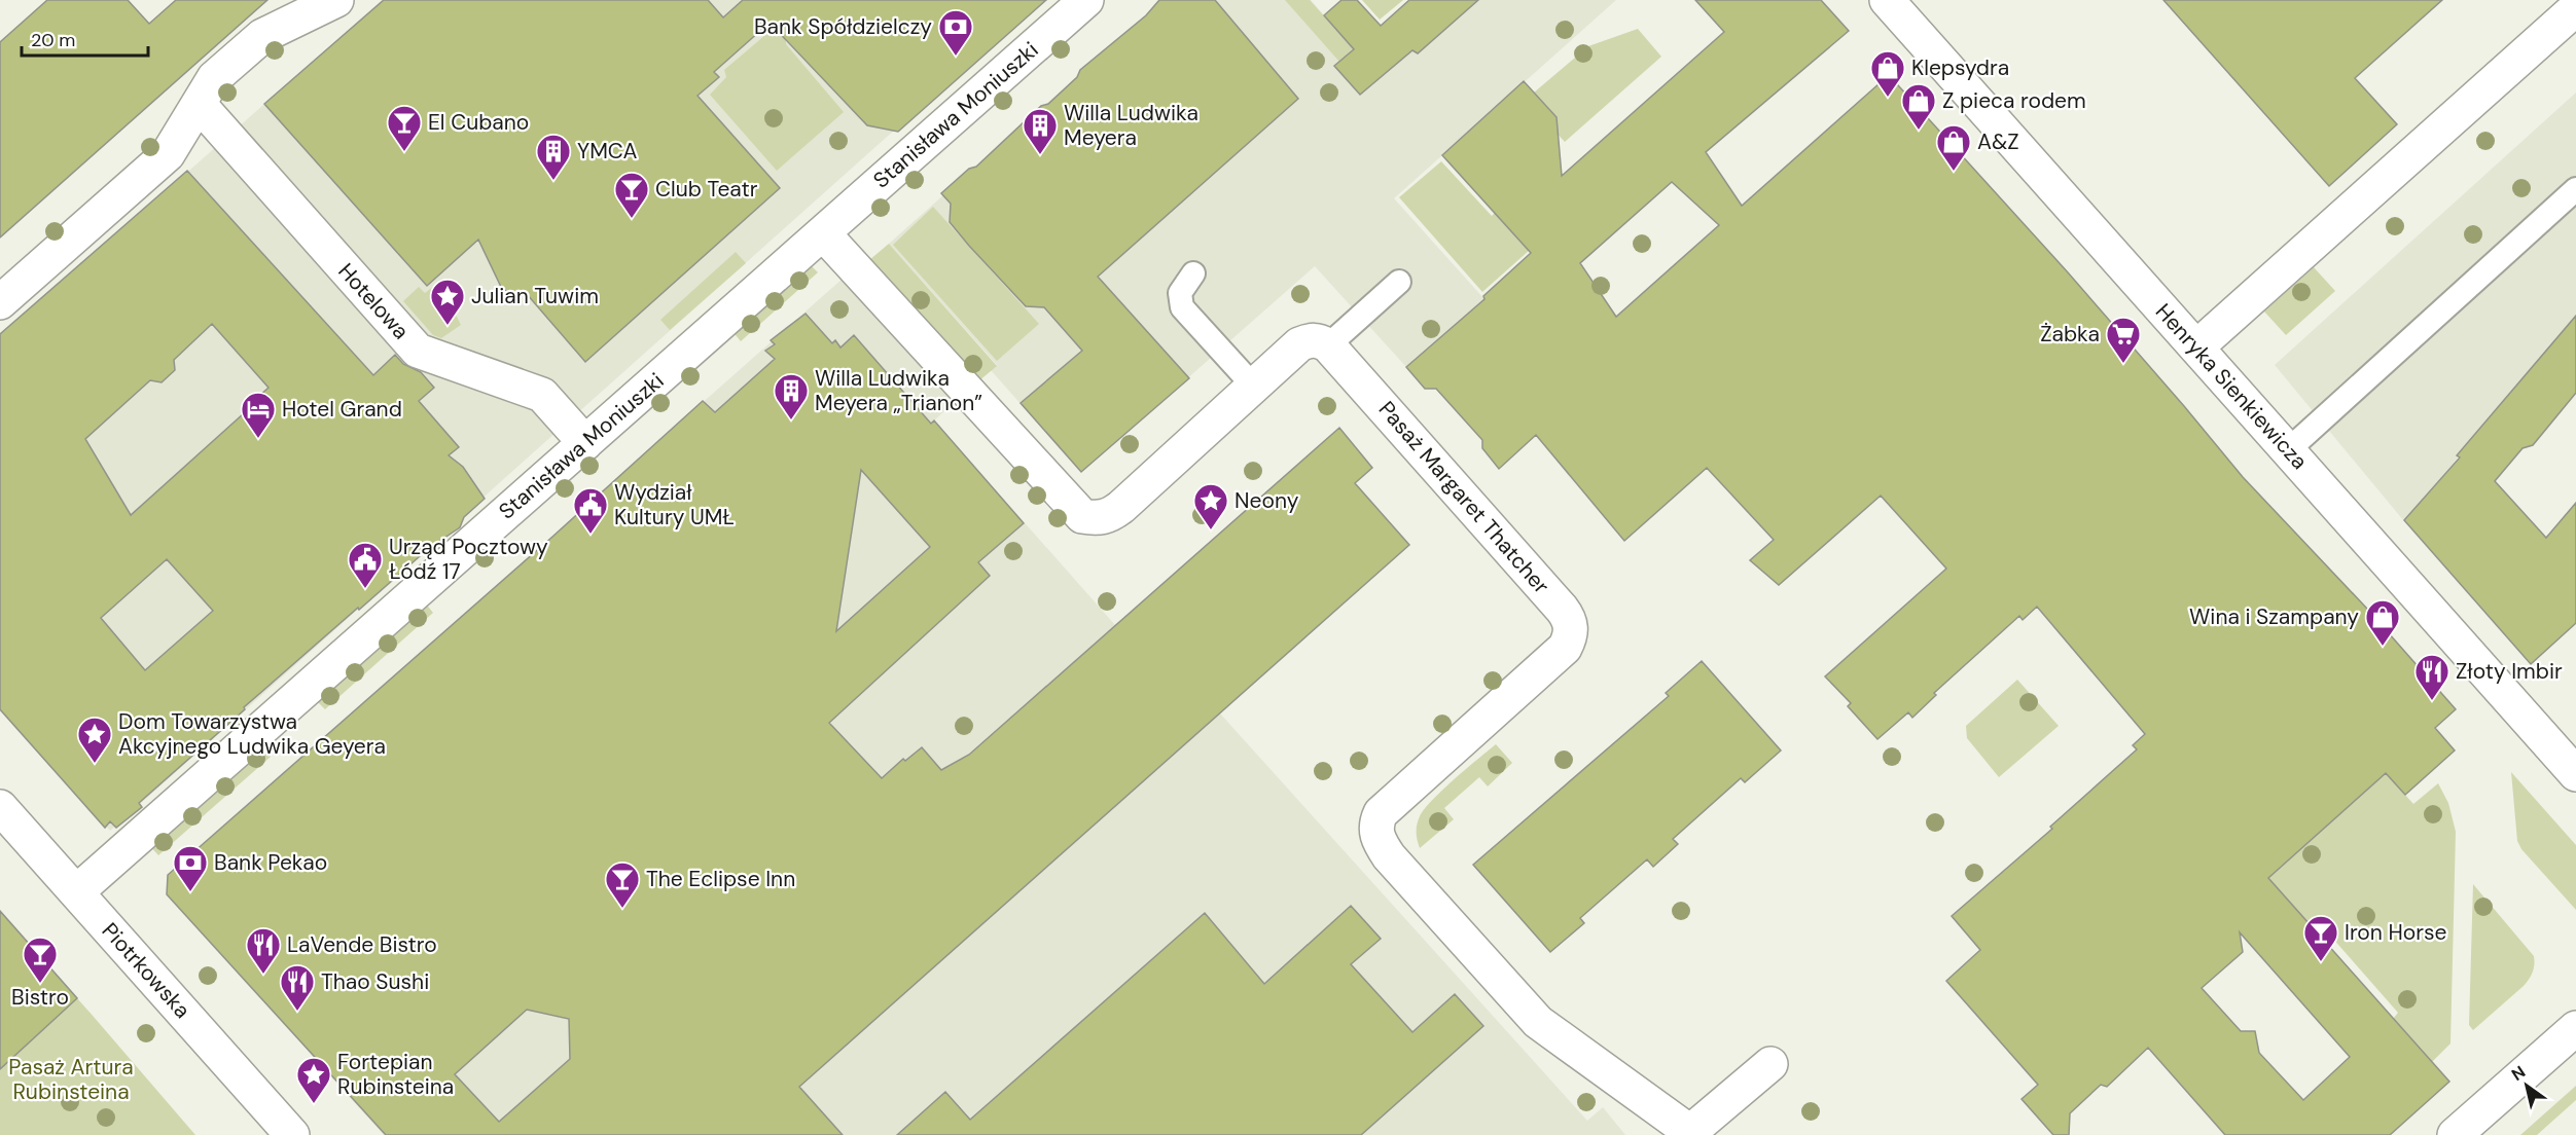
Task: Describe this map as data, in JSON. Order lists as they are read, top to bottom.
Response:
{
  "streets": {
    "street": [
      "Stanisława Moniuszki",
      "Hotelowa",
      "Henryka Sienkiewicza",
      "Pasaż Margaret Thatcher",
      "Piotrkowska"
    ]
  },
  "crossings": [
    ["Stanisława Moniuszki", "Hotelowa"],
    ["Stanisława Moniuszki", "Piotrkowska"]
  ],
  "parks": ["Pasaż Artura Rubinsteina"],
  "places": {
    "bank": ["Bank Spółdzielczy", "Bank Pekao"],
    "shop": [
      "Klepsydra",
      "Z pieca rodem",
      "A&Z",
      "Wina i Szampany"
    ],
    "bar": [
      "El Cubano",
      "Club Teatr",
      "The Eclipse Inn",
      "Iron Horse",
      "Bistro"
    ],
    "building": ["Willa Ludwika Meyera", "YMCA", "Willa Ludwika Meyera „Trianon”"],
    "place": [
      "Julian Tuwim",
      "Neony",
      "Dom Towarzystwa Akcyjnego Ludwika Geyera",
      "Fortepian Rubinsteina"
    ],
    "supermarket": ["Żabka"],
    "hotel": ["Hotel Grand"],
    "public building": ["Wydział Kultury UMŁ", "Urząd Pocztowy Łódź 17"],
    "restaurant": ["Złoty Imbir", "LaVende Bistro", "Thao Sushi"]
  },
  "scale_bar": "20 m",
  "north": "top left"
}
